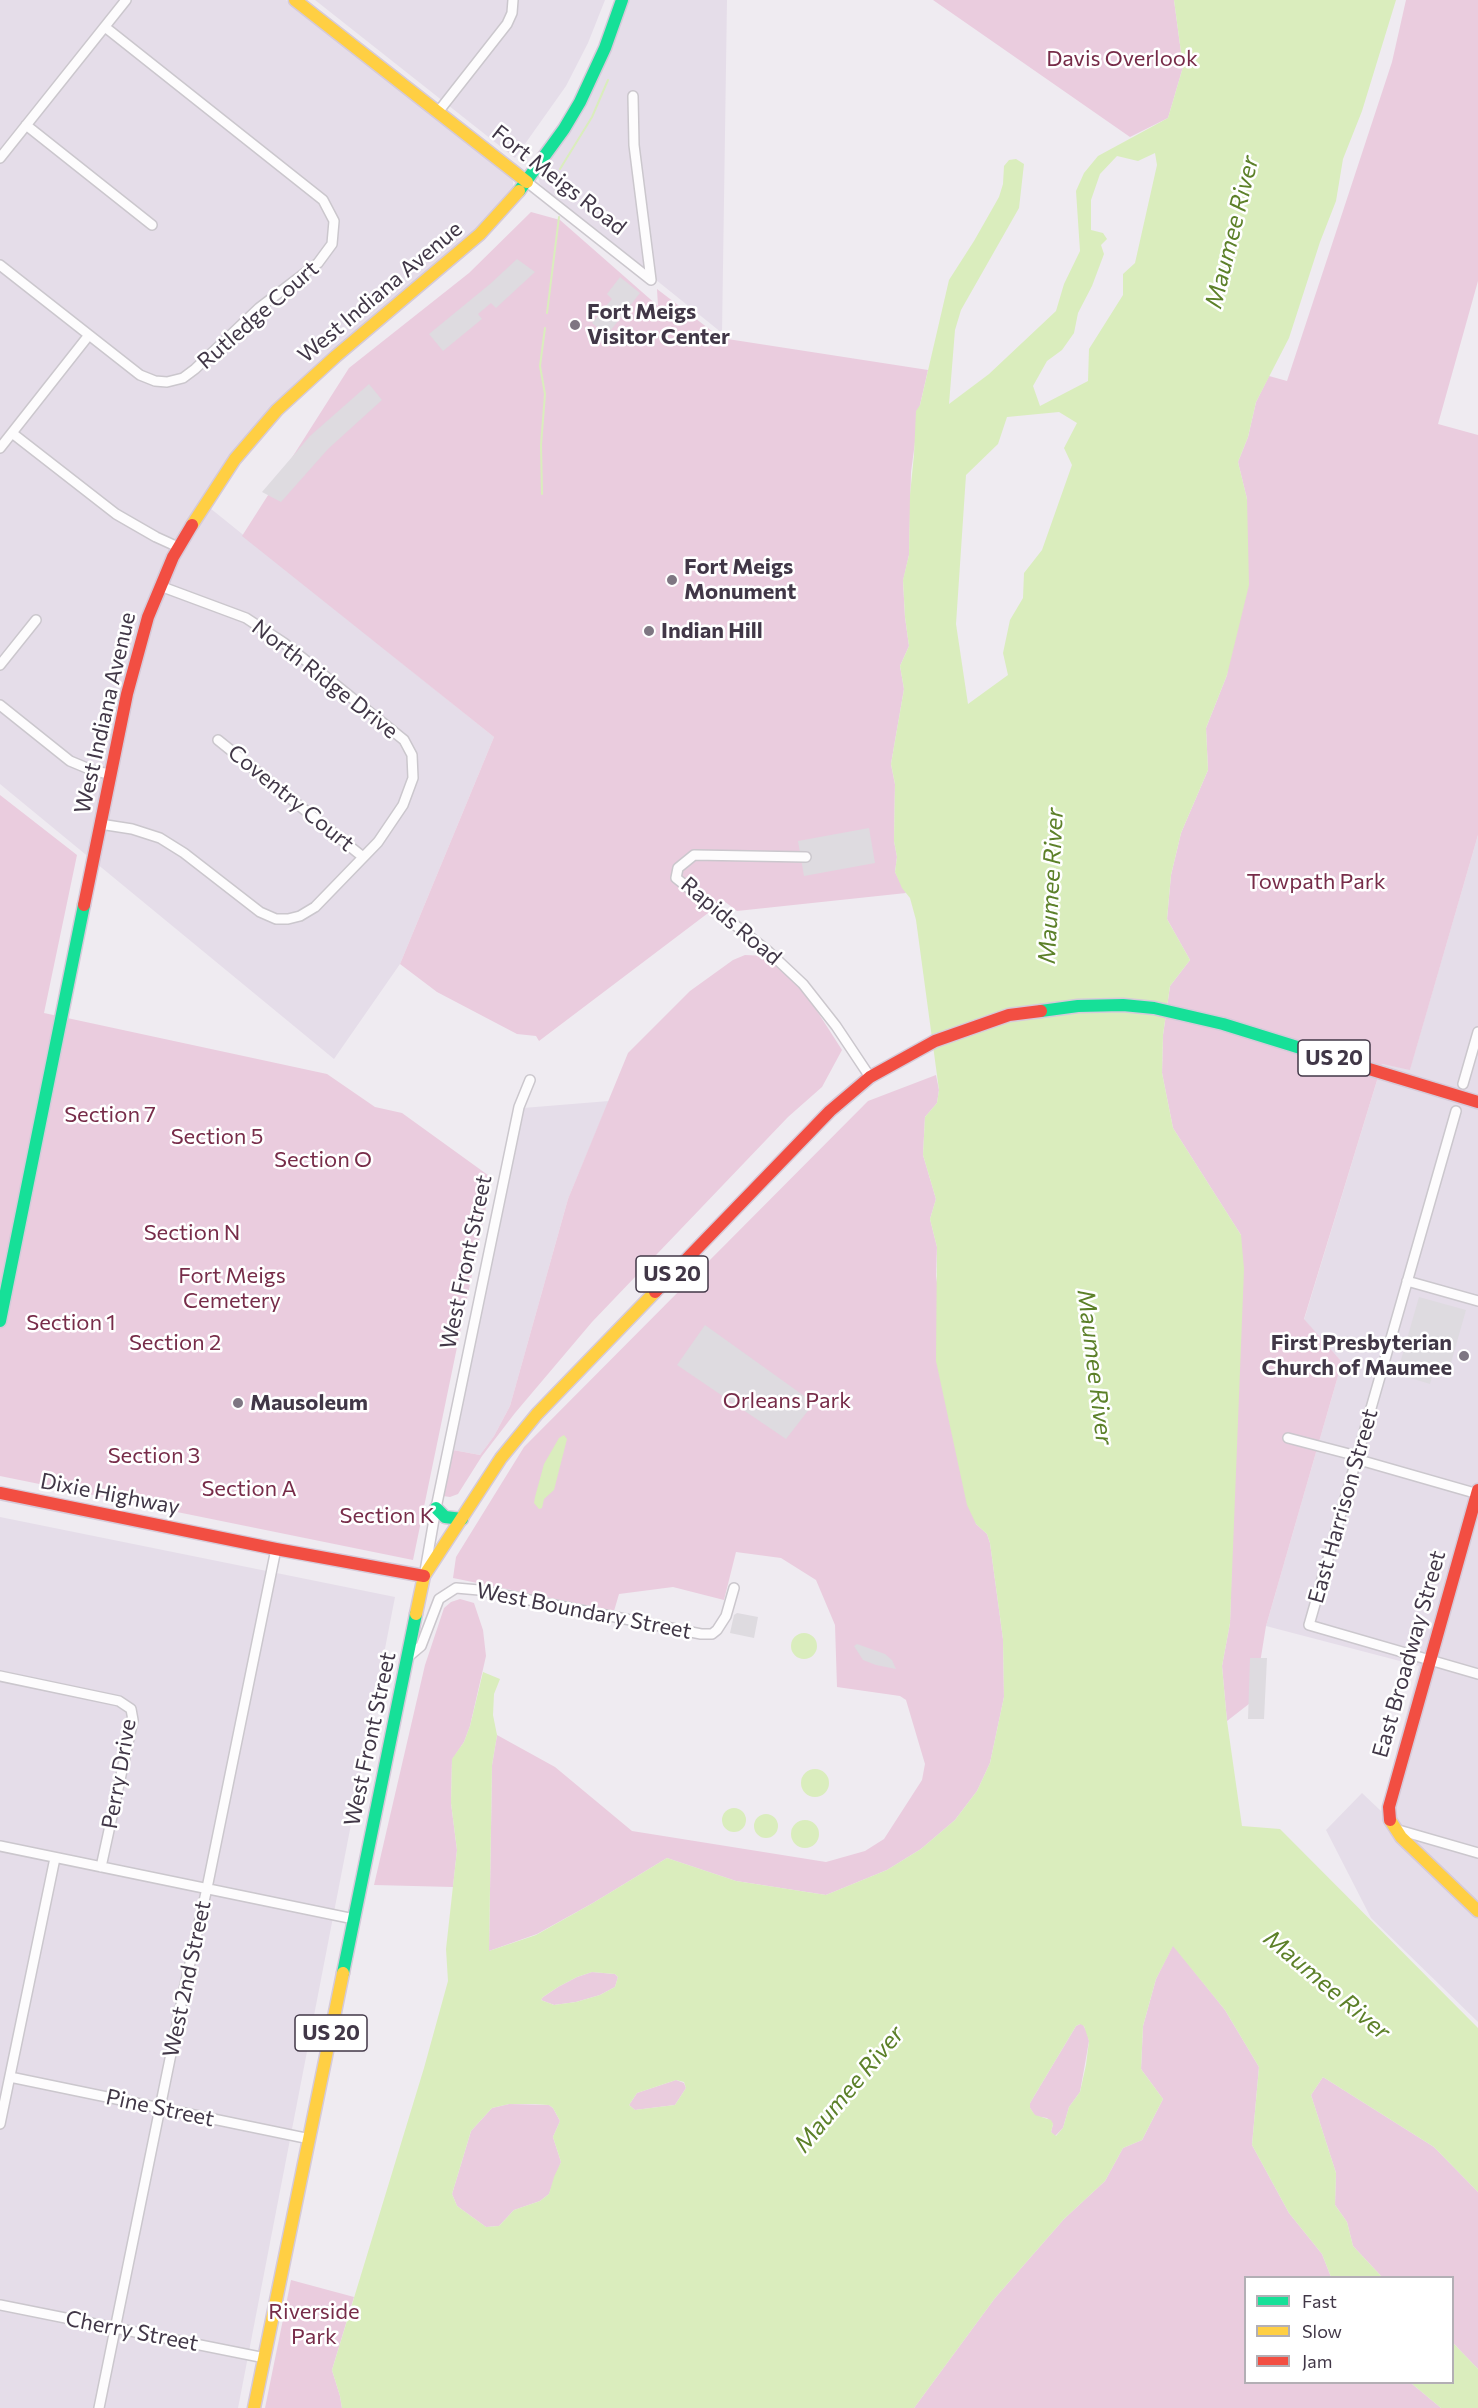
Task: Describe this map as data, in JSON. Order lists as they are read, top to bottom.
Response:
{
  "streets": {
    "main road": [
      "Fort Meigs Road",
      "West Indiana Avenue",
      "US 20",
      "West Front Street",
      "Dixie Highway",
      "East Broadway Street"
    ],
    "street": [
      "Rutledge Court",
      "North Ridge Drive",
      "Coventry Court",
      "Rapids Road",
      "East Harrison Street",
      "West Boundary Street",
      "Perry Drive",
      "West 2nd Street",
      "Pine Street",
      "Cherry Street"
    ]
  },
  "crossings": [
    ["Fort Meigs Road", "West Indiana Avenue"],
    ["West Indiana Avenue", "North Ridge Drive"],
    ["North Ridge Drive", "Coventry Court"],
    ["Rapids Road", "US 20"],
    ["US 20", "West Front Street"],
    ["US 20", "Dixie Highway"],
    ["West Front Street", "Dixie Highway"],
    ["West Front Street", "West Boundary Street"],
    ["West Front Street", "Pine Street"],
    ["West Front Street", "Cherry Street"],
    ["Dixie Highway", "West 2nd Street"],
    ["East Harrison Street", "East Broadway Street"],
    ["West 2nd Street", "Pine Street"],
    ["West 2nd Street", "Cherry Street"]
  ],
  "water": ["Maumee River"],
  "parks": [
    "Davis Overlook",
    "Towpath Park",
    "Section 7",
    "Section 5",
    "Section O",
    "Section N",
    "Fort Meigs Cemetery",
    "Section 1",
    "Section 2",
    "Orleans Park",
    "Section 3",
    "Section A",
    "Section K",
    "Riverside Park"
  ],
  "places": [
    "Fort Meigs Visitor Center",
    "Fort Meigs Monument",
    "Indian Hill",
    "First Presbyterian Church of Maumee",
    "Mausoleum"
  ],
  "legend": ["Fast", "Slow", "Jam"]
}
